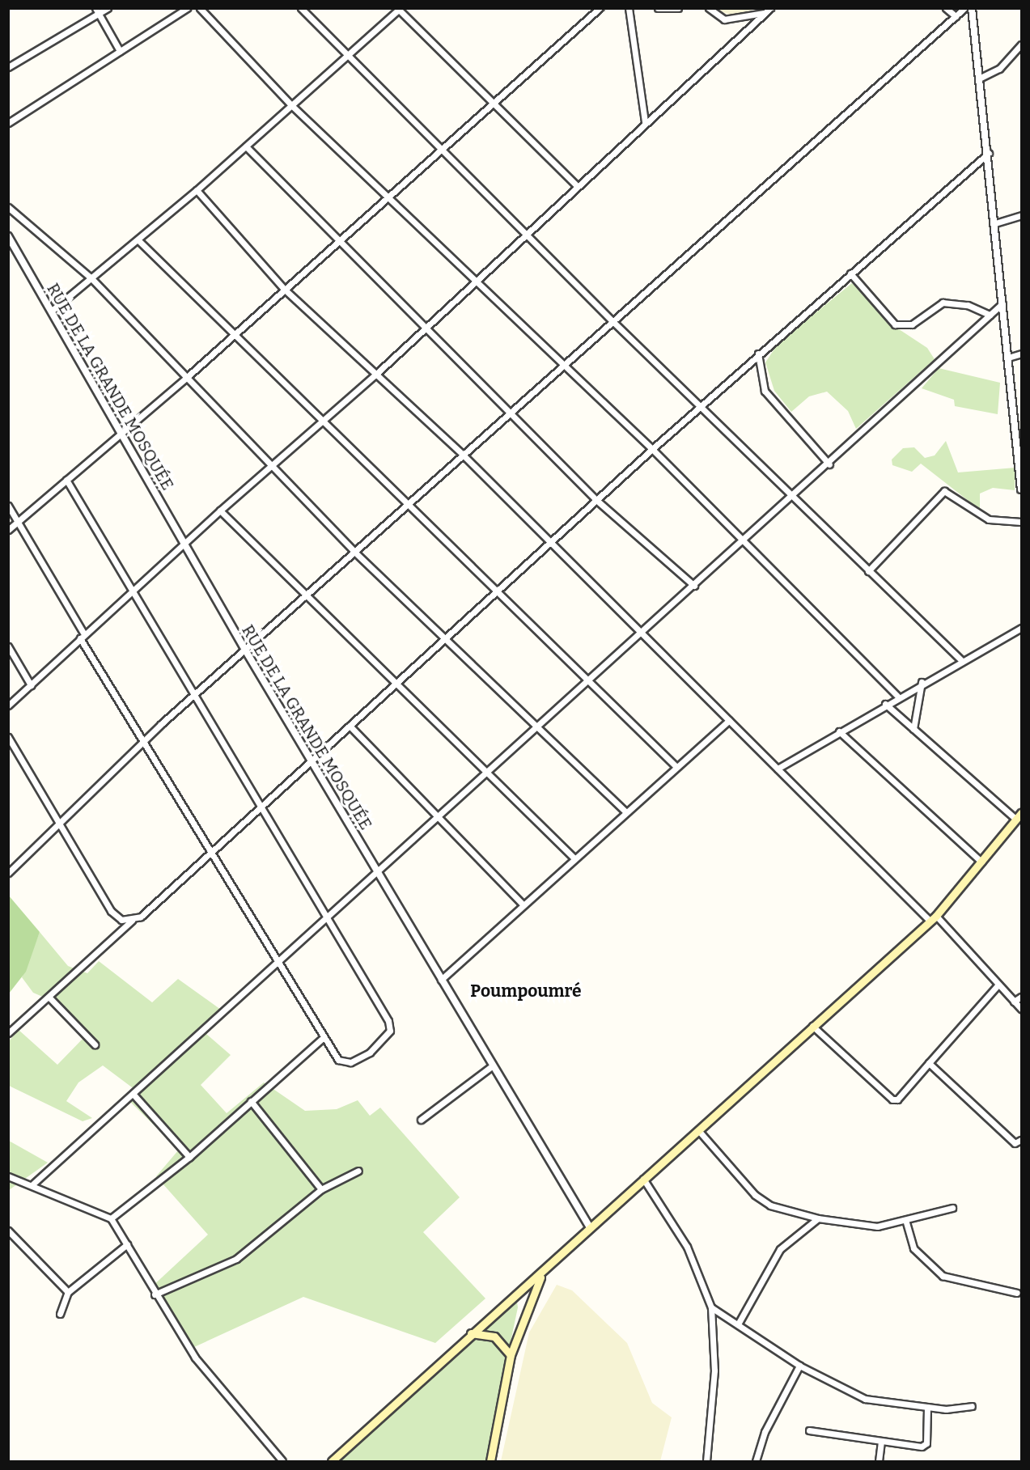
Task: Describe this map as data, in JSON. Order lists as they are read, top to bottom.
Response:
{
  "streets": {
    "street": ["RUE DE LA GRANDE MOSQUÉE"]
  },
  "districts": ["Poumpoumré"]
}
